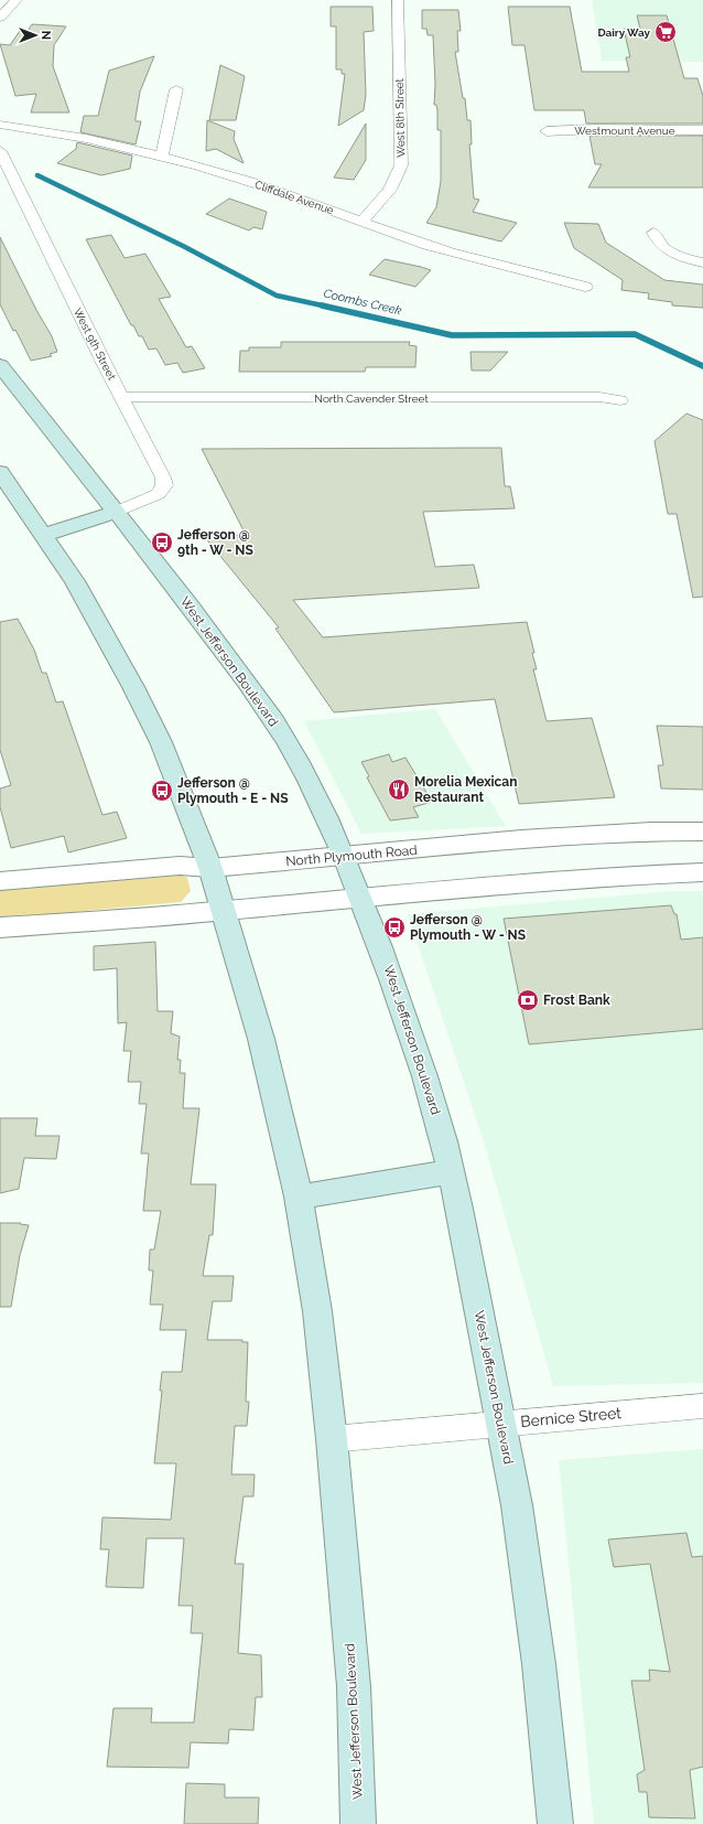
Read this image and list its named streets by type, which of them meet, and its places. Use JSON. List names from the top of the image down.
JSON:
{
  "streets": {
    "main road": ["West Jefferson Boulevard"],
    "street": [
      "West 8th Street",
      "Westmount Avenue",
      "Cliffdale Avenue",
      "West 9th Street",
      "North Cavender Street",
      "North Plymouth Road",
      "Bernice Street"
    ]
  },
  "crossings": [
    ["West 8th Street", "Cliffdale Avenue"],
    ["West 9th Street", "North Cavender Street"],
    ["West 9th Street", "West Jefferson Boulevard"],
    ["West Jefferson Boulevard", "North Plymouth Road"],
    ["West Jefferson Boulevard", "Bernice Street"]
  ],
  "water": ["Coombs Creek"],
  "places": {
    "supermarket": ["Dairy Way"],
    "bus stop": ["Jefferson @ 9th - W - NS", "Jefferson @ Plymouth - E - NS", "Jefferson @ Plymouth - W - NS"],
    "restaurant": ["Morelia Mexican Restaurant"],
    "bank": ["Frost Bank"]
  },
  "north": "right"
}
